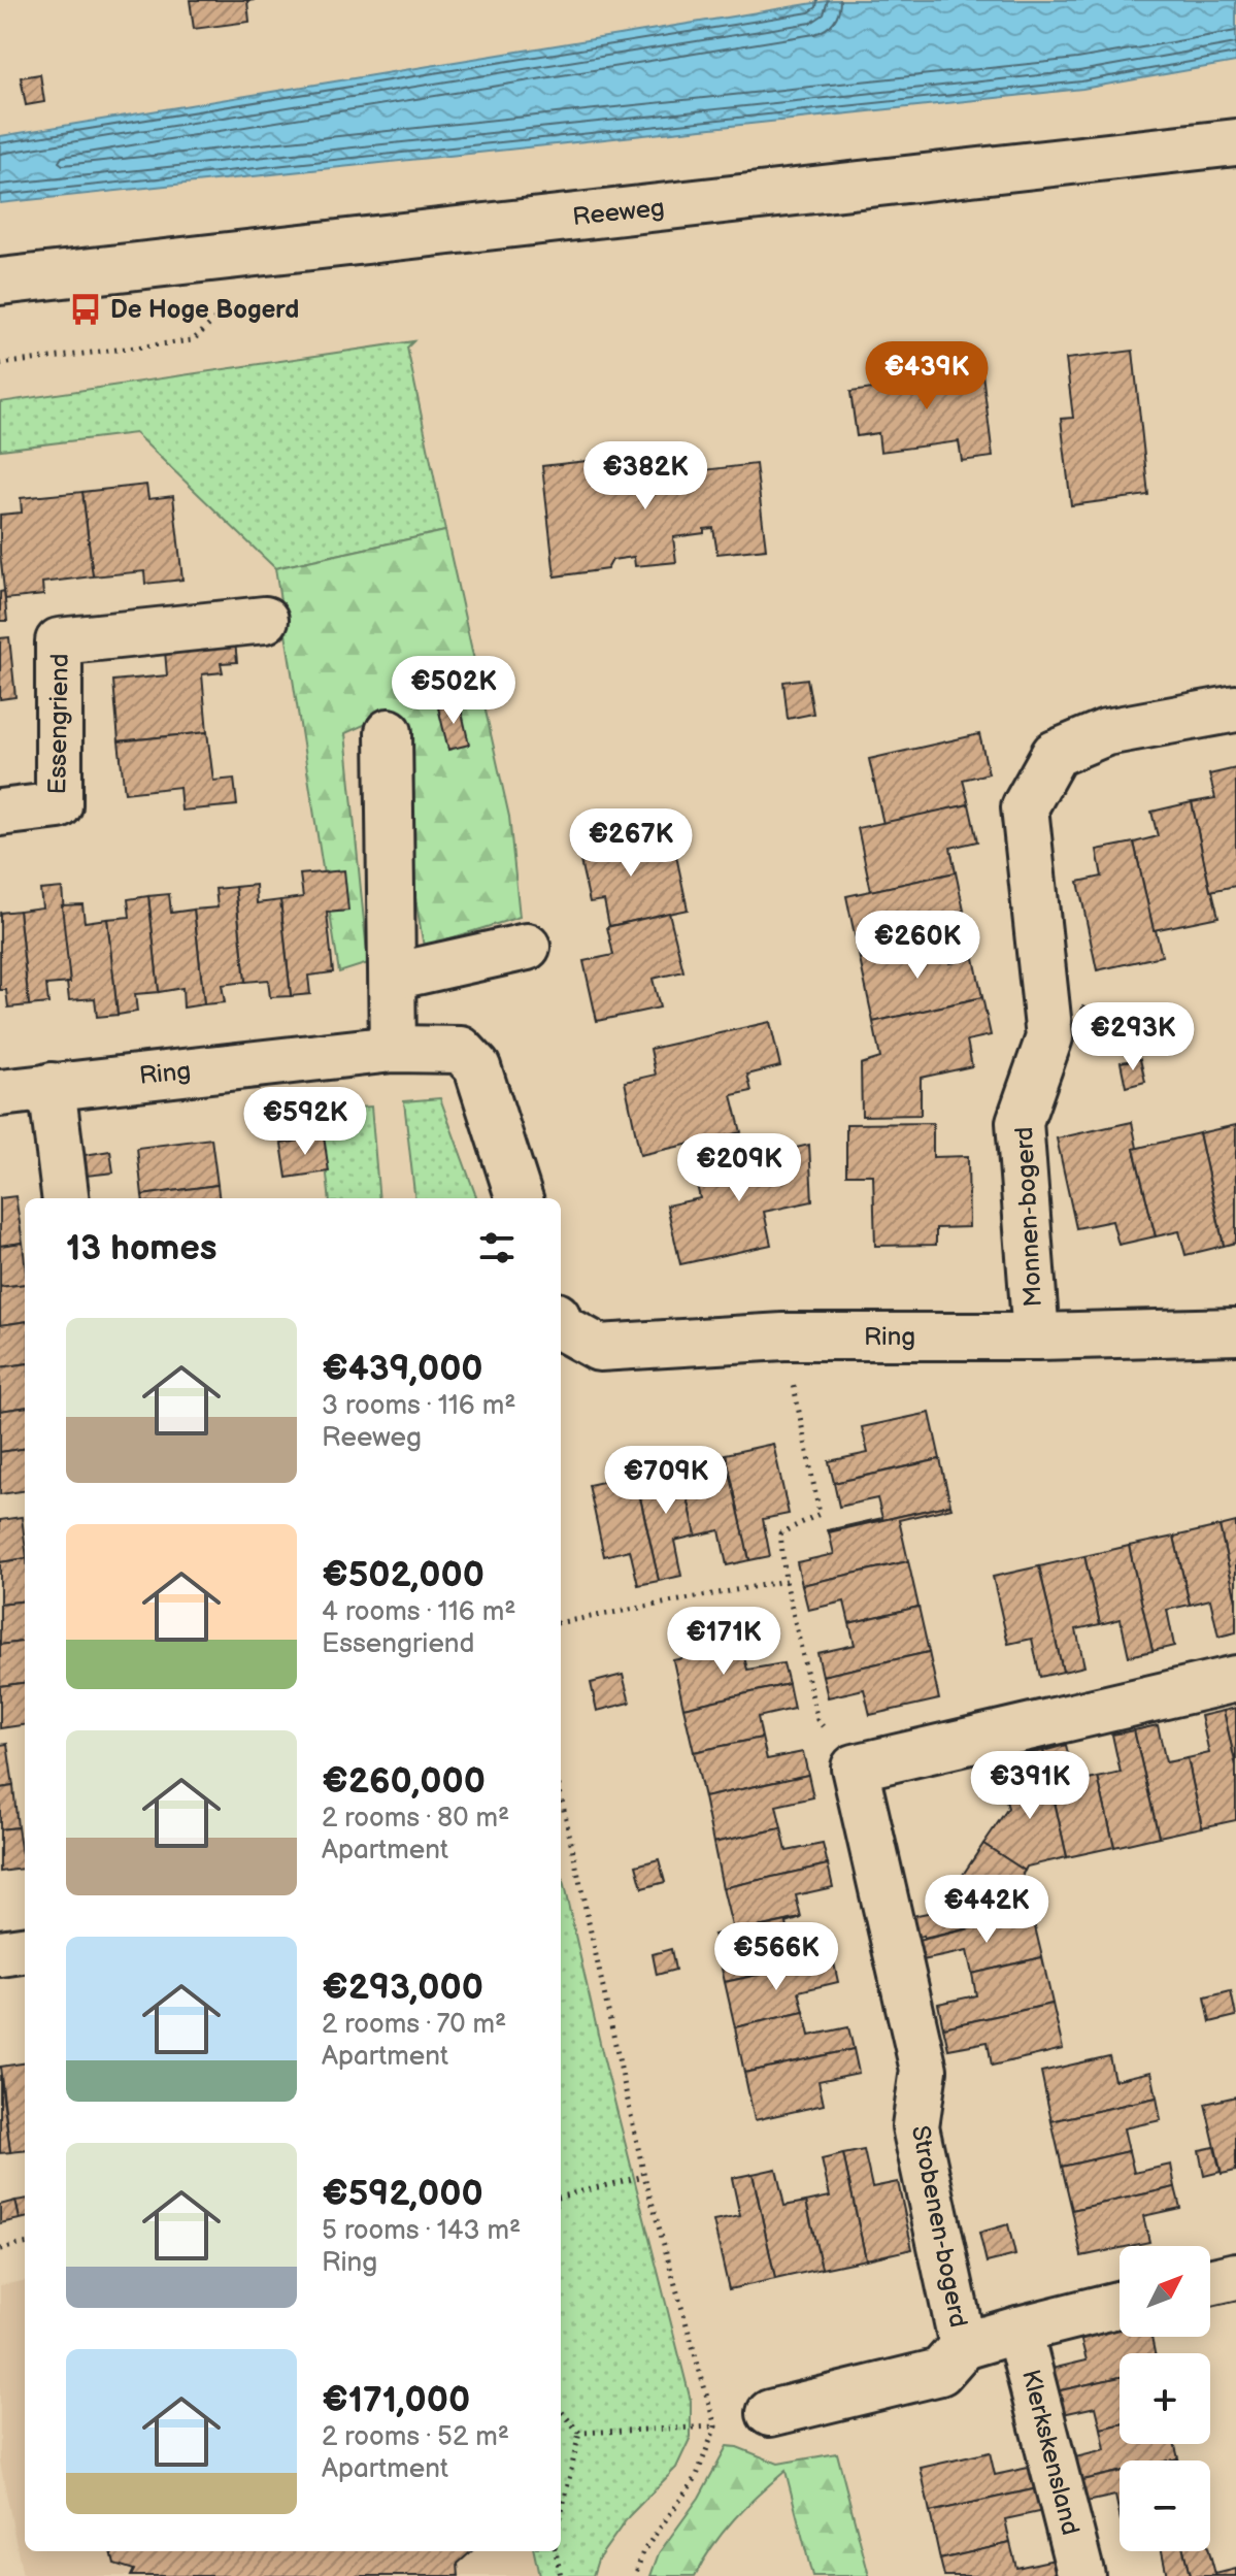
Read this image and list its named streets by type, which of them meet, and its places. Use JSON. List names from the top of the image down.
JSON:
{
  "streets": {
    "street": [
      "Reeweg",
      "Essengriend",
      "Ring",
      "Monnen-bogerd",
      "Strobenen-bogerd",
      "Klerkskensland"
    ]
  },
  "crossings": [
    ["Ring", "Monnen-bogerd"],
    ["Strobenen-bogerd", "Klerkskensland"]
  ],
  "places": {
    "bus stop": ["De Hoge Bogerd"]
  },
  "north": "top right",
  "page": {
    "price": [
      "€439K",
      "€382K",
      "€502K",
      "€267K",
      "€260K",
      "€293K",
      "€592K",
      "€209K",
      "€709K",
      "€171K",
      "€391K",
      "€442K",
      "€566K"
    ],
    "heading": "13 homes",
    "list": [
      {
        "name": "€439,000",
        "note": "3 rooms · 116 m² · Reeweg"
      },
      {
        "name": "€502,000",
        "note": "4 rooms · 116 m² · Essengriend"
      },
      {
        "name": "€260,000",
        "note": "2 rooms · 80 m² · Apartment"
      },
      {
        "name": "€293,000",
        "note": "2 rooms · 70 m² · Apartment"
      },
      {
        "name": "€592,000",
        "note": "5 rooms · 143 m² · Ring"
      },
      {
        "name": "€171,000",
        "note": "2 rooms · 52 m² · Apartment"
      }
    ],
    "map_buttons": ["+", "−"]
  }
}
